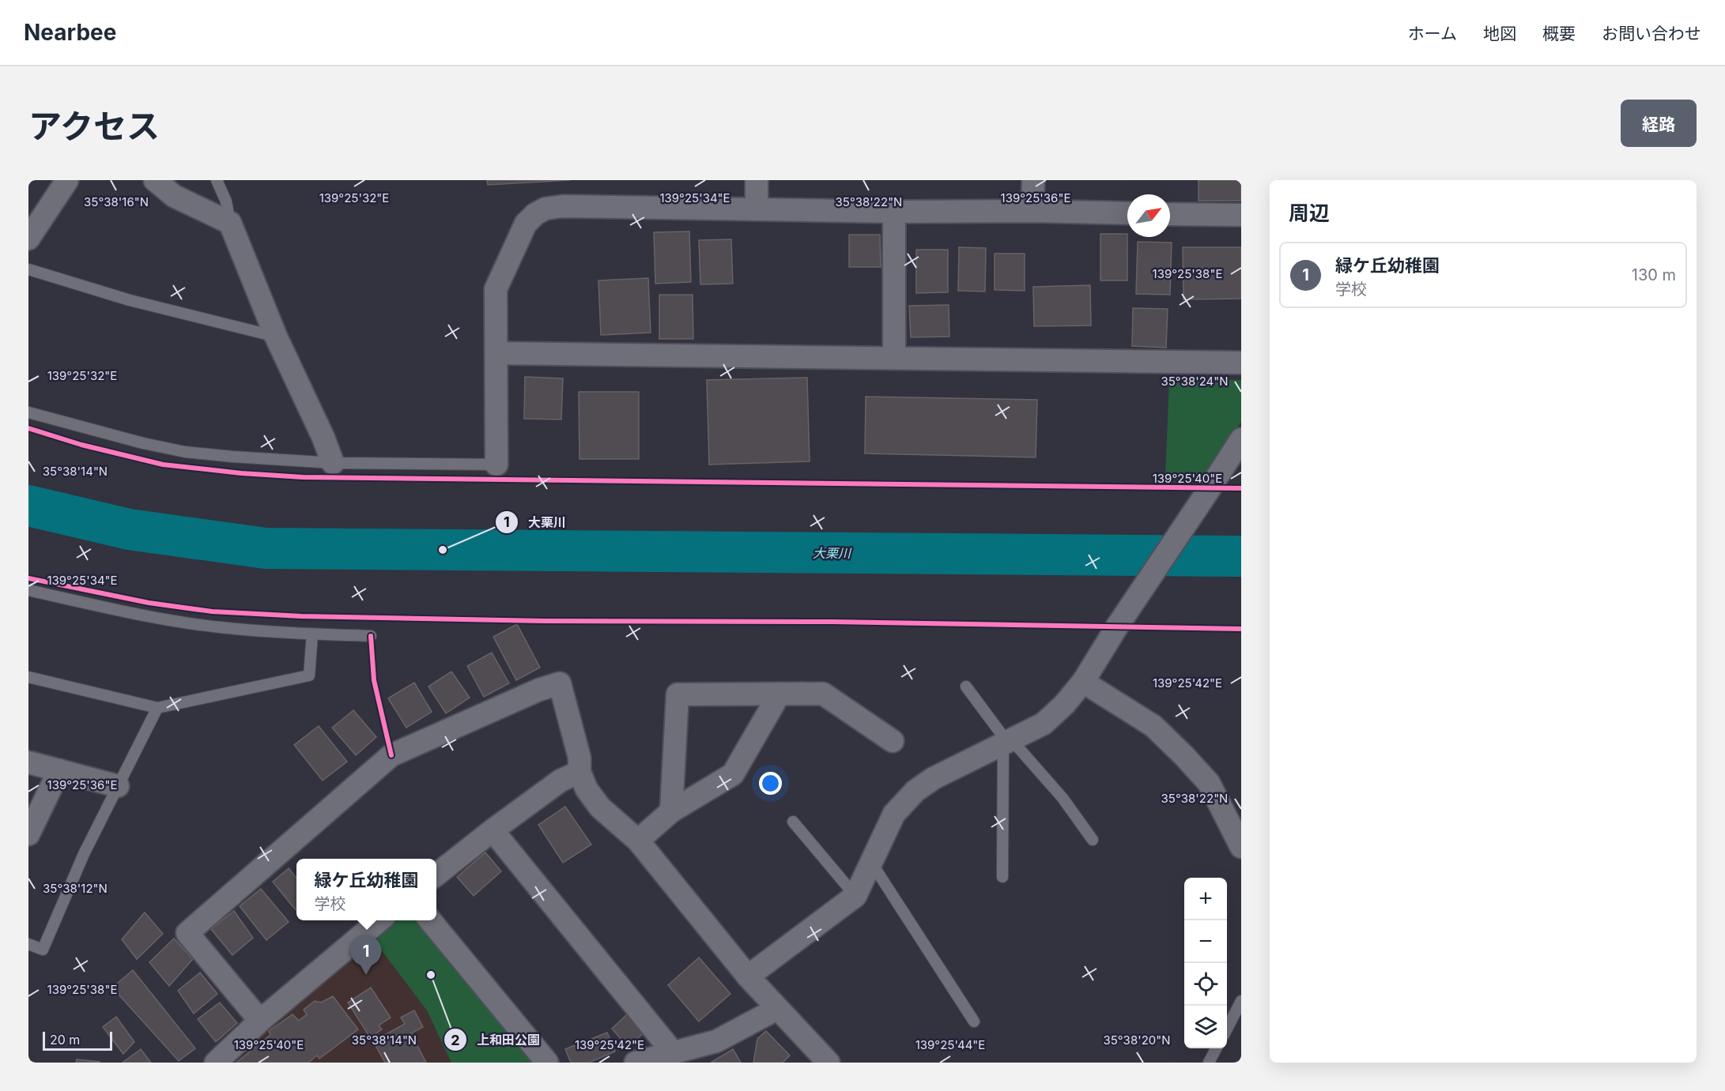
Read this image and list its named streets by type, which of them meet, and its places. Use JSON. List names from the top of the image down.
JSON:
{
  "water": ["大栗川"],
  "places": ["大栗川", "上和田公園"],
  "scale_bar": "20 m",
  "north": "top right",
  "page": {
    "header": "Nearbee",
    "nav": [
      "ホーム",
      "地図",
      "概要",
      "お問い合わせ"
    ],
    "title": "アクセス",
    "buttons": "経路",
    "heading": "周辺",
    "list": [
      {
        "mark": "1",
        "name": "緑ケ丘幼稚園",
        "note": "学校",
        "value": "130 m"
      }
    ],
    "popup": ["緑ケ丘幼稚園", "学校"],
    "map_buttons": ["+", "−"],
    "pins": "1",
    "scale": "20 m"
  },
  "coordinates": [
    "139°25'32\"E",
    "139°25'34\"E",
    "139°25'36\"E",
    "35°38'16\"N",
    "35°38'22\"N",
    "139°25'38\"E",
    "35°38'24\"N",
    "35°38'14\"N",
    "139°25'40\"E",
    "139°25'42\"E",
    "35°38'12\"N",
    "35°38'20\"N",
    "139°25'44\"E"
  ]
}
